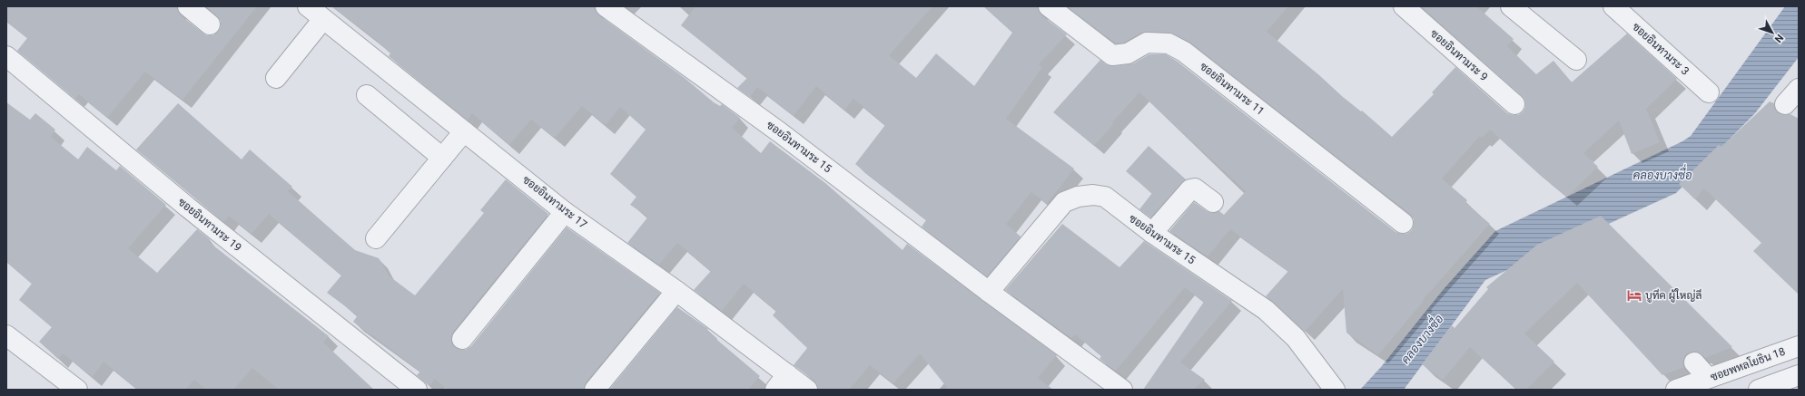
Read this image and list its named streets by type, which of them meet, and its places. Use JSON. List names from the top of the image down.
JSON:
{
  "streets": {
    "street": [
      "ซอยอินทามระ 3",
      "ซอยอินทามระ 9",
      "ซอยอินทามระ 11",
      "ซอยอินทามระ 15",
      "ซอยอินทามระ 17",
      "ซอยอินทามระ 19",
      "ซอยพหลโยธิน 18"
    ]
  },
  "water": ["คลองบางซื่อ"],
  "places": {
    "hotel": ["บูทีค ผู้ใหญ่ลี"]
  },
  "north": "bottom right"
}
